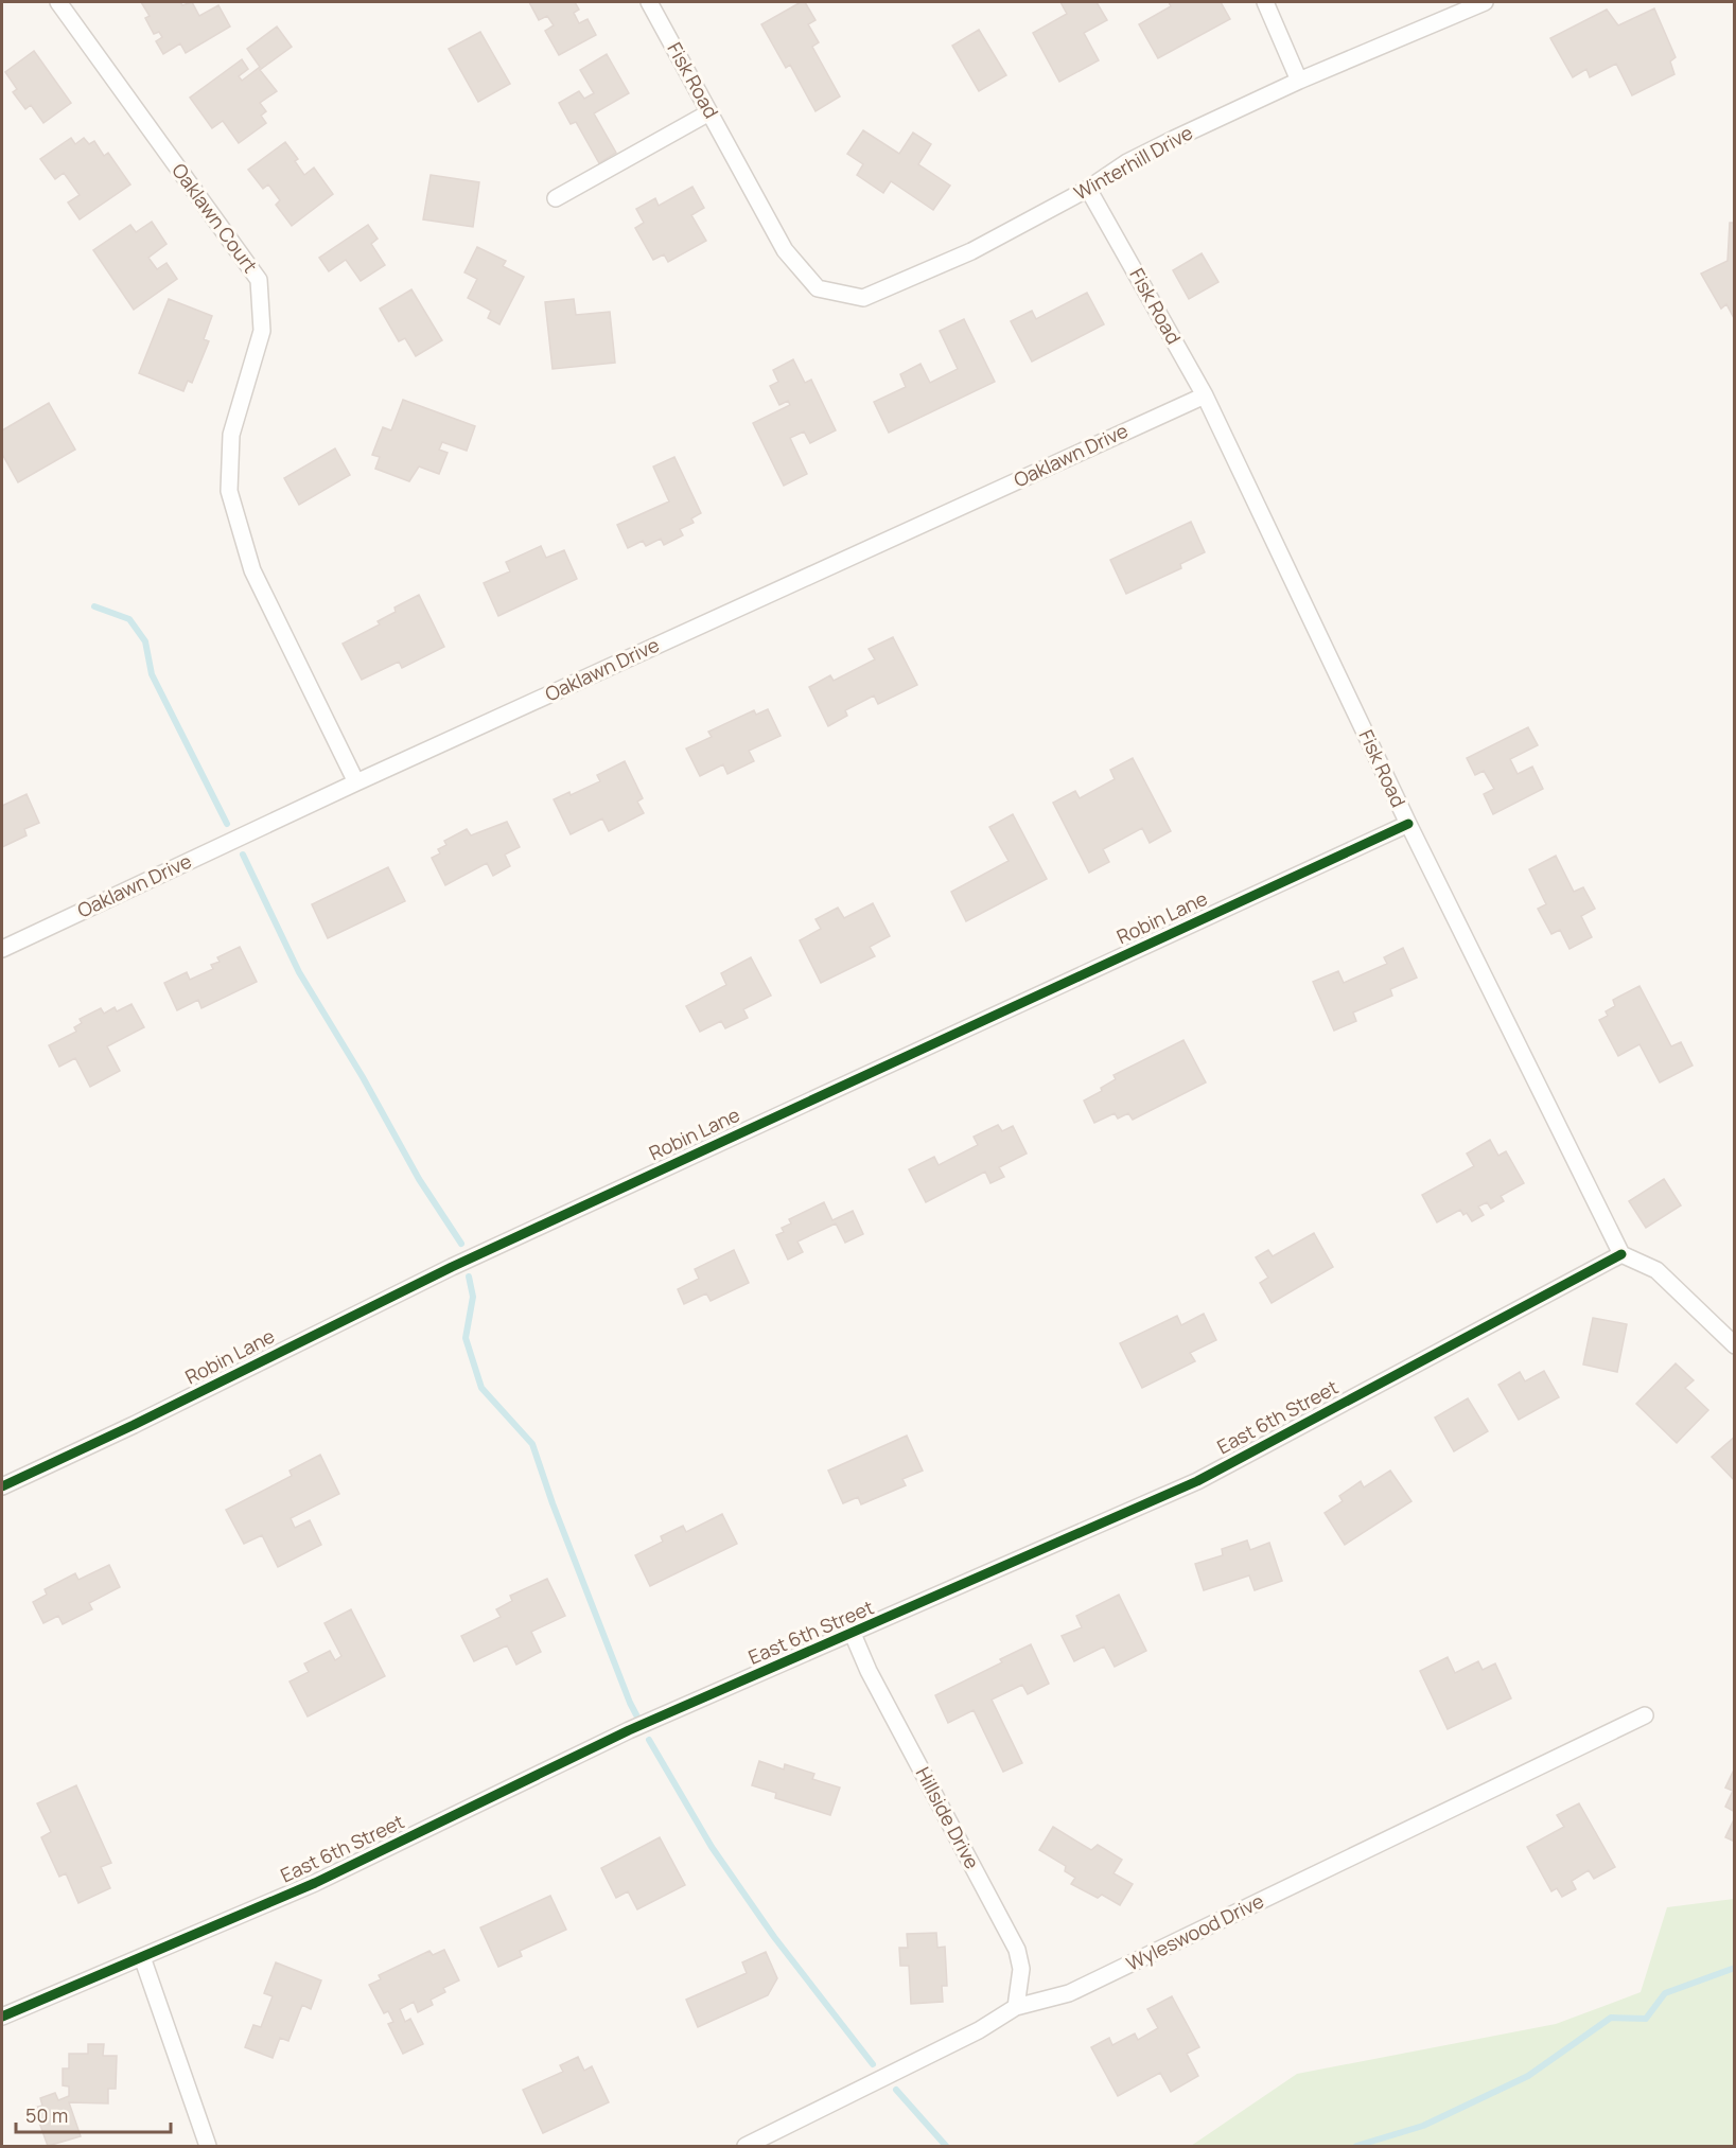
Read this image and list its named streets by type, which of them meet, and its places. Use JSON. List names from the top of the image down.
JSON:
{
  "streets": {
    "street": [
      "Fisk Road",
      "Winterhill Drive",
      "Oaklawn Court",
      "Oaklawn Drive",
      "Robin Lane",
      "East 6th Street",
      "Hillside Drive",
      "Wyleswood Drive"
    ]
  },
  "crossings": [
    ["Fisk Road", "Winterhill Drive"],
    ["Fisk Road", "Oaklawn Drive"],
    ["Fisk Road", "Robin Lane"],
    ["Fisk Road", "East 6th Street"],
    ["Oaklawn Court", "Oaklawn Drive"],
    ["East 6th Street", "Hillside Drive"],
    ["Hillside Drive", "Wyleswood Drive"]
  ],
  "scale_bar": "50 m"
}
